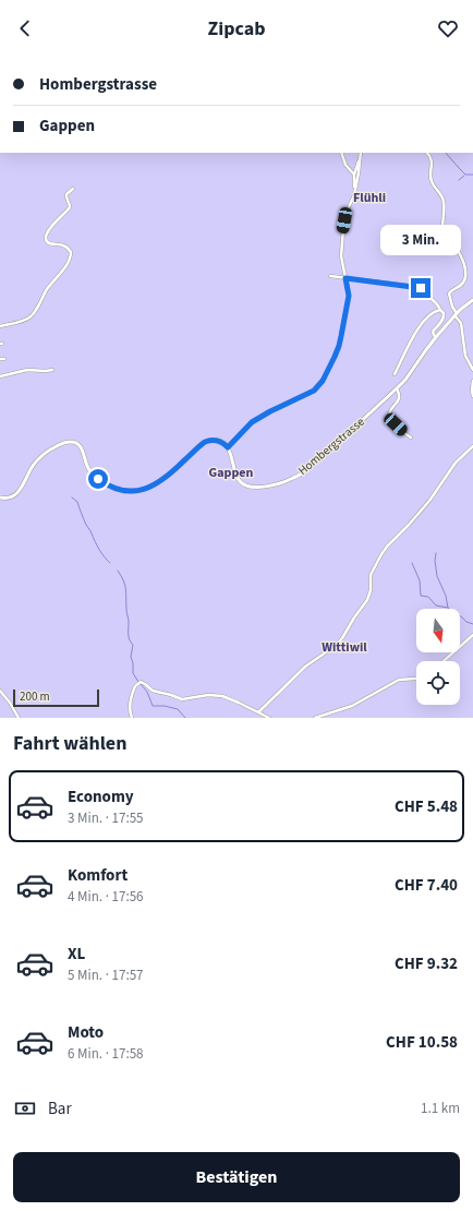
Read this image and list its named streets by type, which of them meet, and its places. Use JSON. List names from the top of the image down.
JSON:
{
  "streets": {
    "street": ["Hombergstrasse"]
  },
  "districts": ["Flühli", "Gappen", "Wittiwil"],
  "scale_bar": "200 m",
  "north": "bottom",
  "page": {
    "header": "Zipcab",
    "banner": ["Hombergstrasse", "Gappen"],
    "bubble": "3 Min.",
    "scale": "200 m",
    "heading": "Fahrt wählen",
    "list": [
      {
        "name": "Economy",
        "note": "3 Min. · 17:55",
        "value": "CHF 5.48"
      },
      {
        "name": "Komfort",
        "note": "4 Min. · 17:56",
        "value": "CHF 7.40"
      },
      {
        "name": "XL",
        "note": "5 Min. · 17:57",
        "value": "CHF 9.32"
      },
      {
        "name": "Moto",
        "note": "6 Min. · 17:58",
        "value": "CHF 10.58"
      }
    ],
    "pay": ["Bar", "1.1 km"],
    "buttons": "Bestätigen"
  }
}
